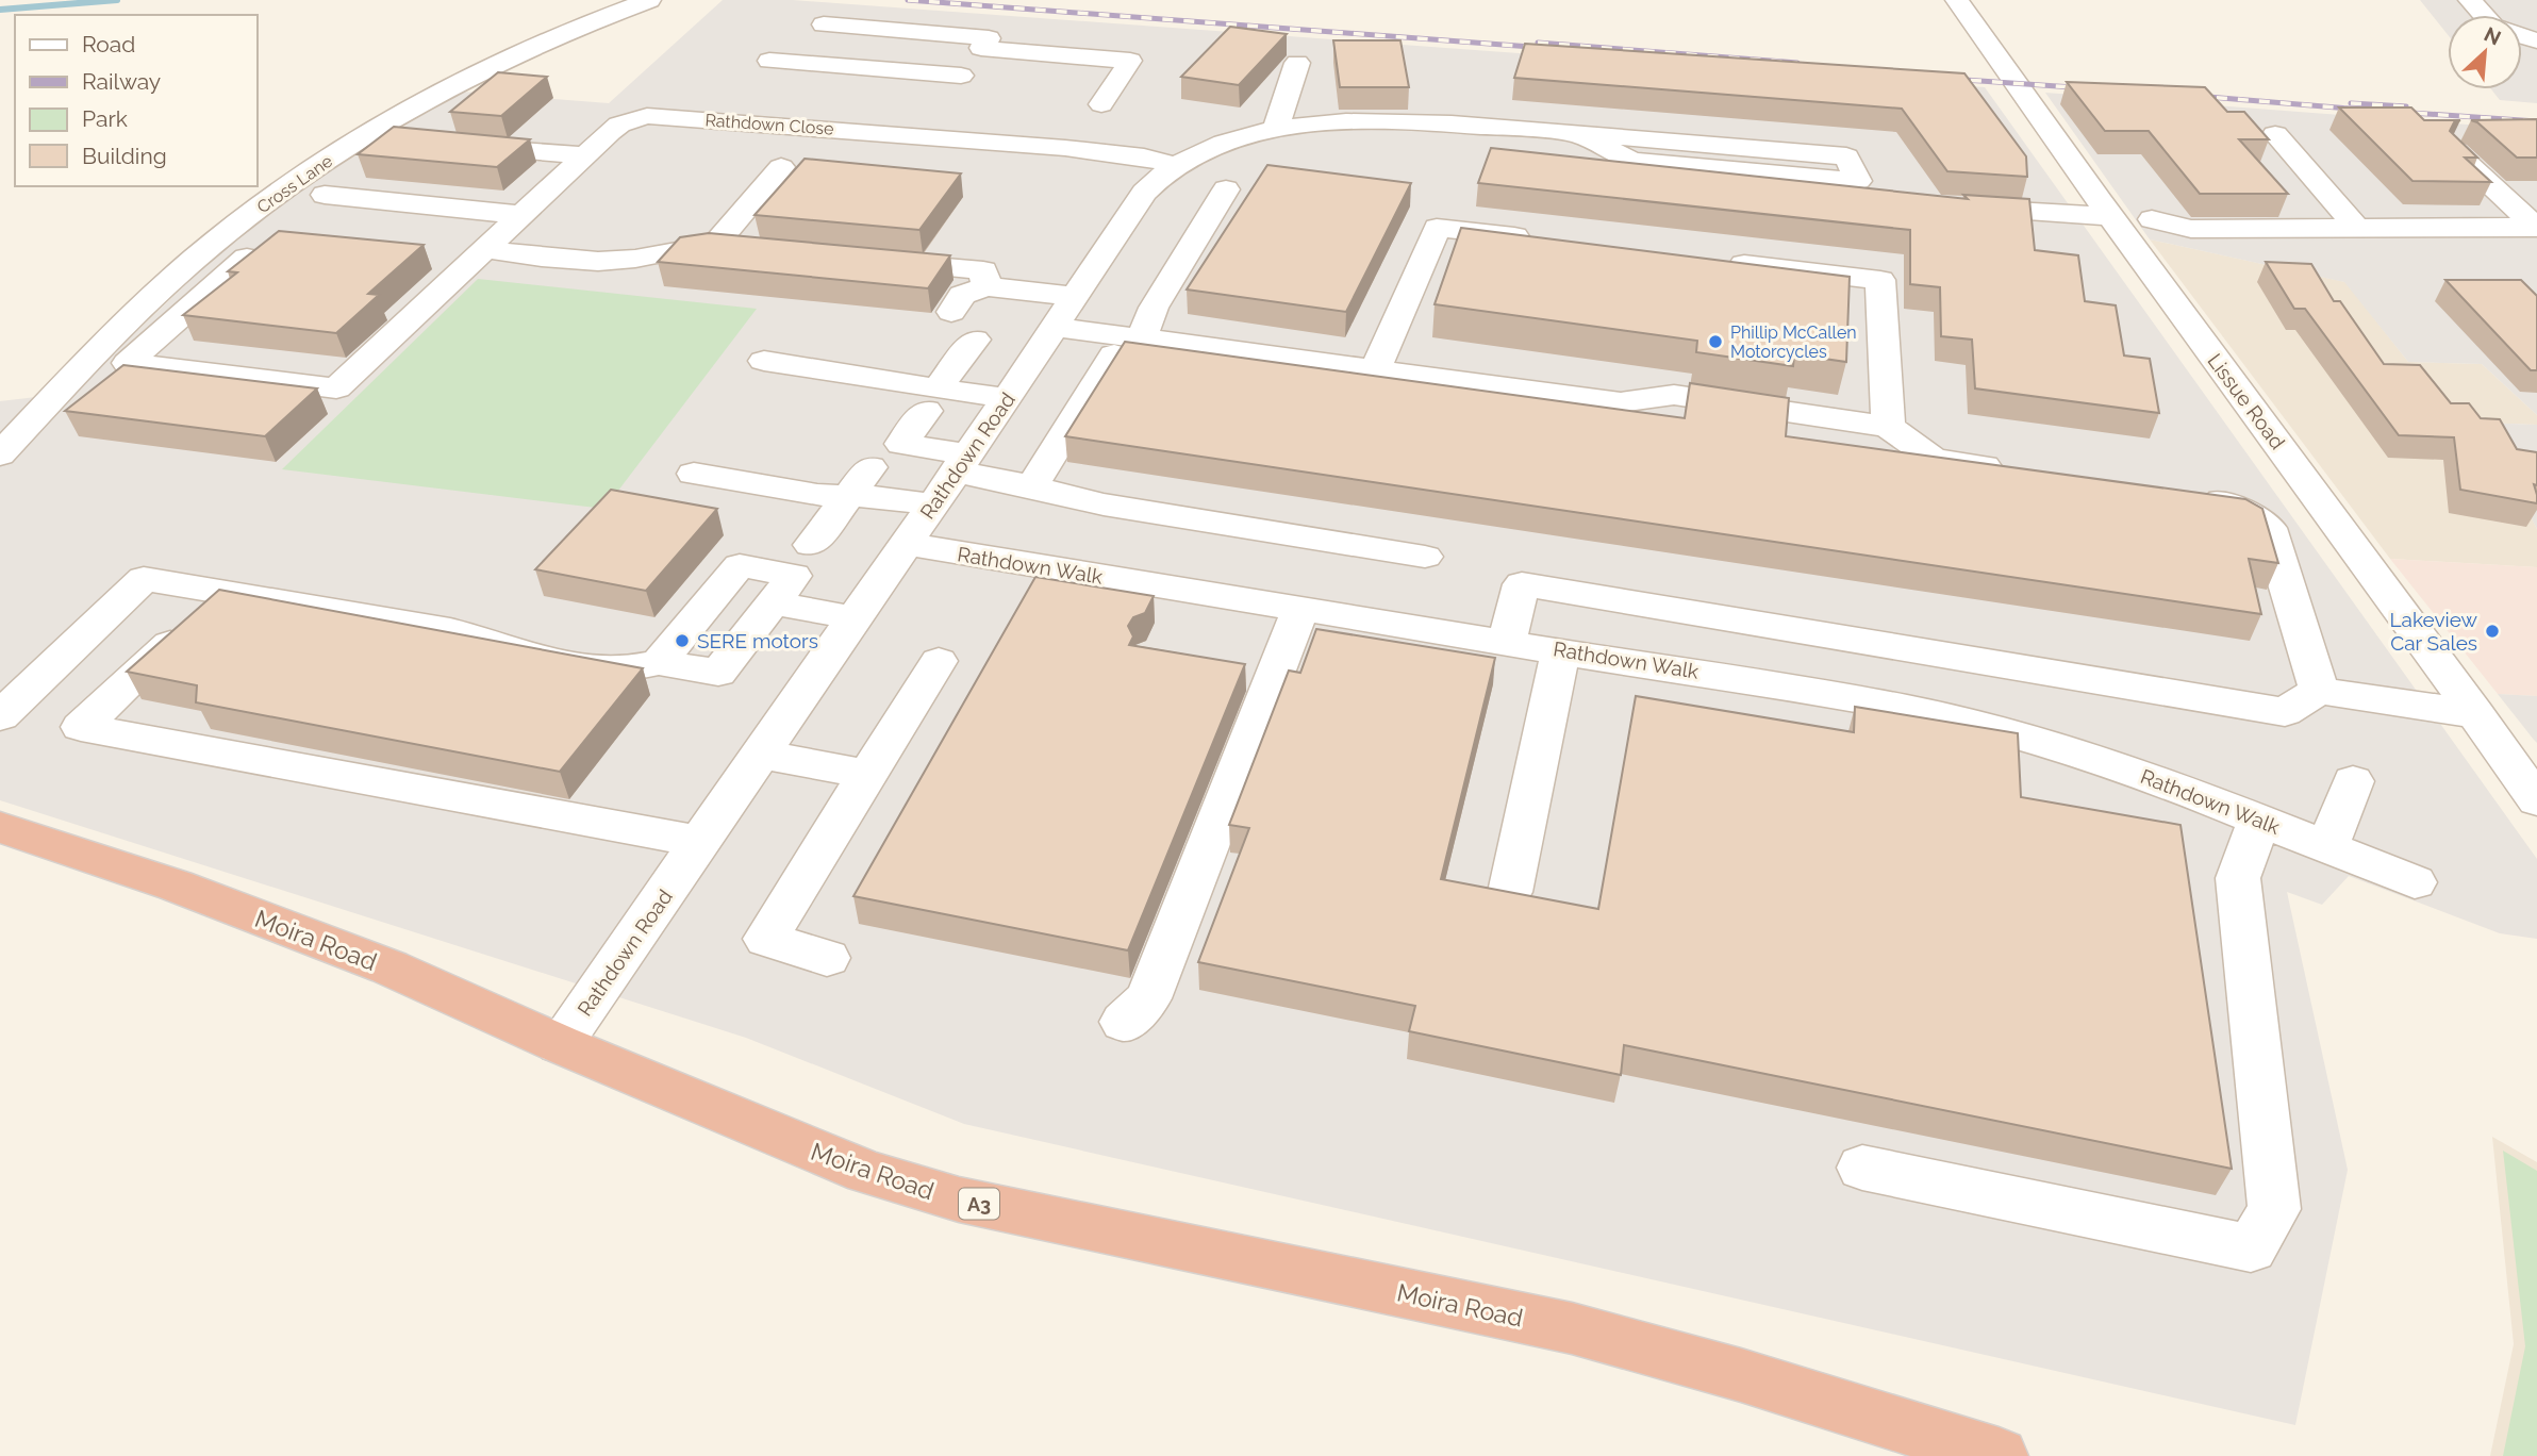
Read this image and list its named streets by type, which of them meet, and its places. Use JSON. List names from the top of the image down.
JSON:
{
  "streets": {
    "highway": ["Moira Road", "A3"],
    "street": [
      "Rathdown Close",
      "Cross Lane",
      "Lissue Road",
      "Rathdown Road",
      "Rathdown Walk"
    ]
  },
  "crossings": [
    ["Rathdown Close", "Rathdown Road"],
    ["Rathdown Road", "Rathdown Walk"],
    ["Rathdown Road", "Moira Road"]
  ],
  "places": ["Phillip McCallen Motorcycles", "Lakeview Car Sales", "SERE motors"],
  "legend": [
    "Road",
    "Railway",
    "Park",
    "Building"
  ],
  "north": "top right"
}
